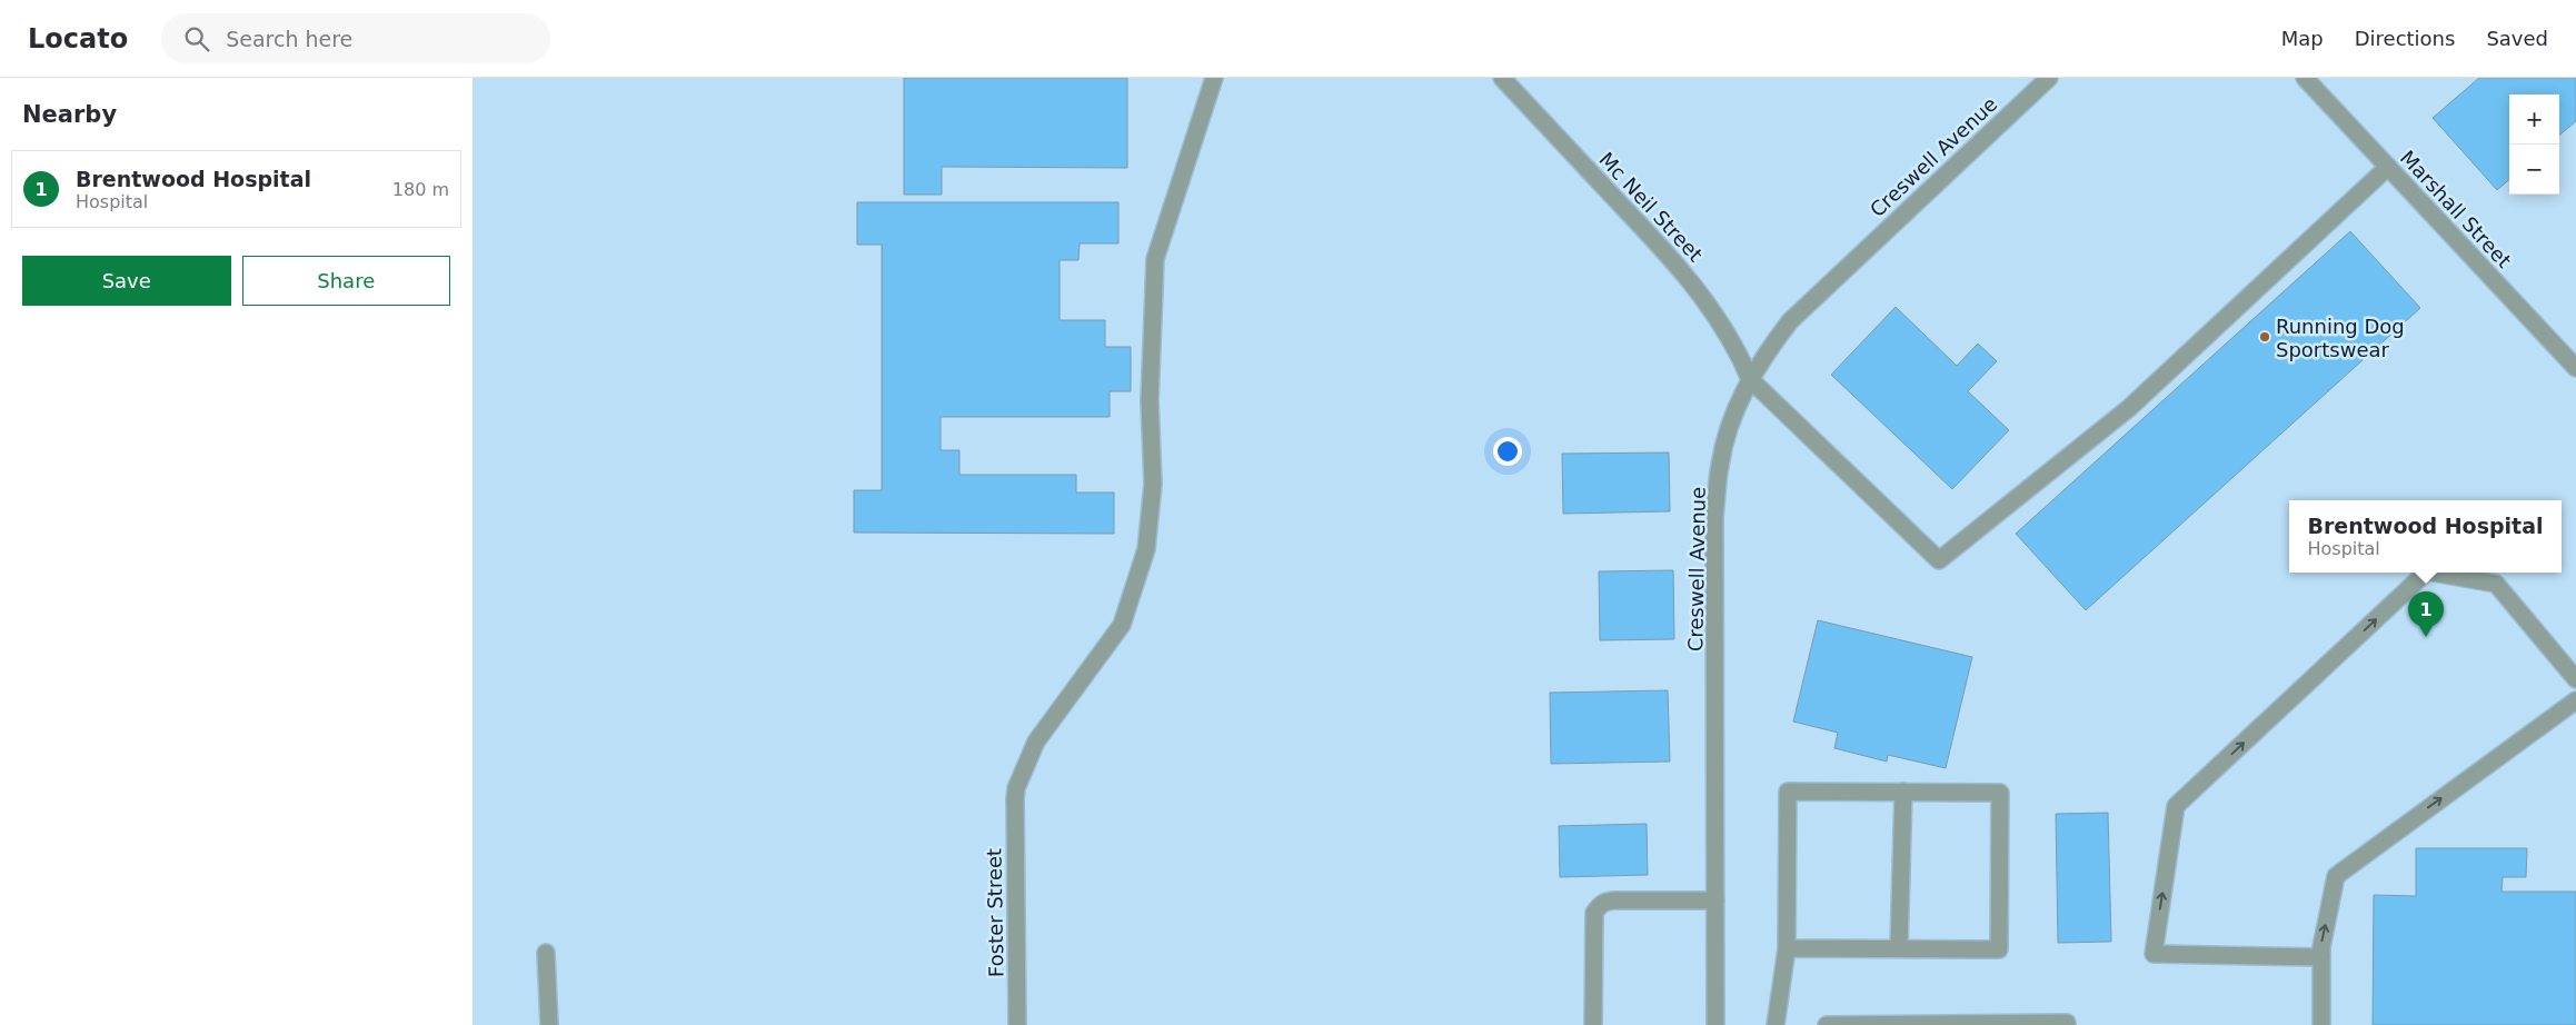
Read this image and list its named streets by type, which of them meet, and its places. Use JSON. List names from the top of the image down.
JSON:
{
  "streets": {
    "street": [
      "Creswell Avenue",
      "Mc Neil Street",
      "Marshall Street",
      "Foster Street"
    ]
  },
  "crossings": [
    ["Creswell Avenue", "Mc Neil Street"]
  ],
  "places": ["Running Dog Sportswear"],
  "page": {
    "header": "Locato",
    "search": "Search here",
    "nav": ["Map", "Directions", "Saved"],
    "heading": "Nearby",
    "map_buttons": ["+", "−"],
    "list": [
      {
        "mark": "1",
        "name": "Brentwood Hospital",
        "note": "Hospital",
        "value": "180 m"
      }
    ],
    "buttons": ["Save", "Share"],
    "popup": ["Brentwood Hospital", "Hospital"],
    "pins": "1"
  }
}
